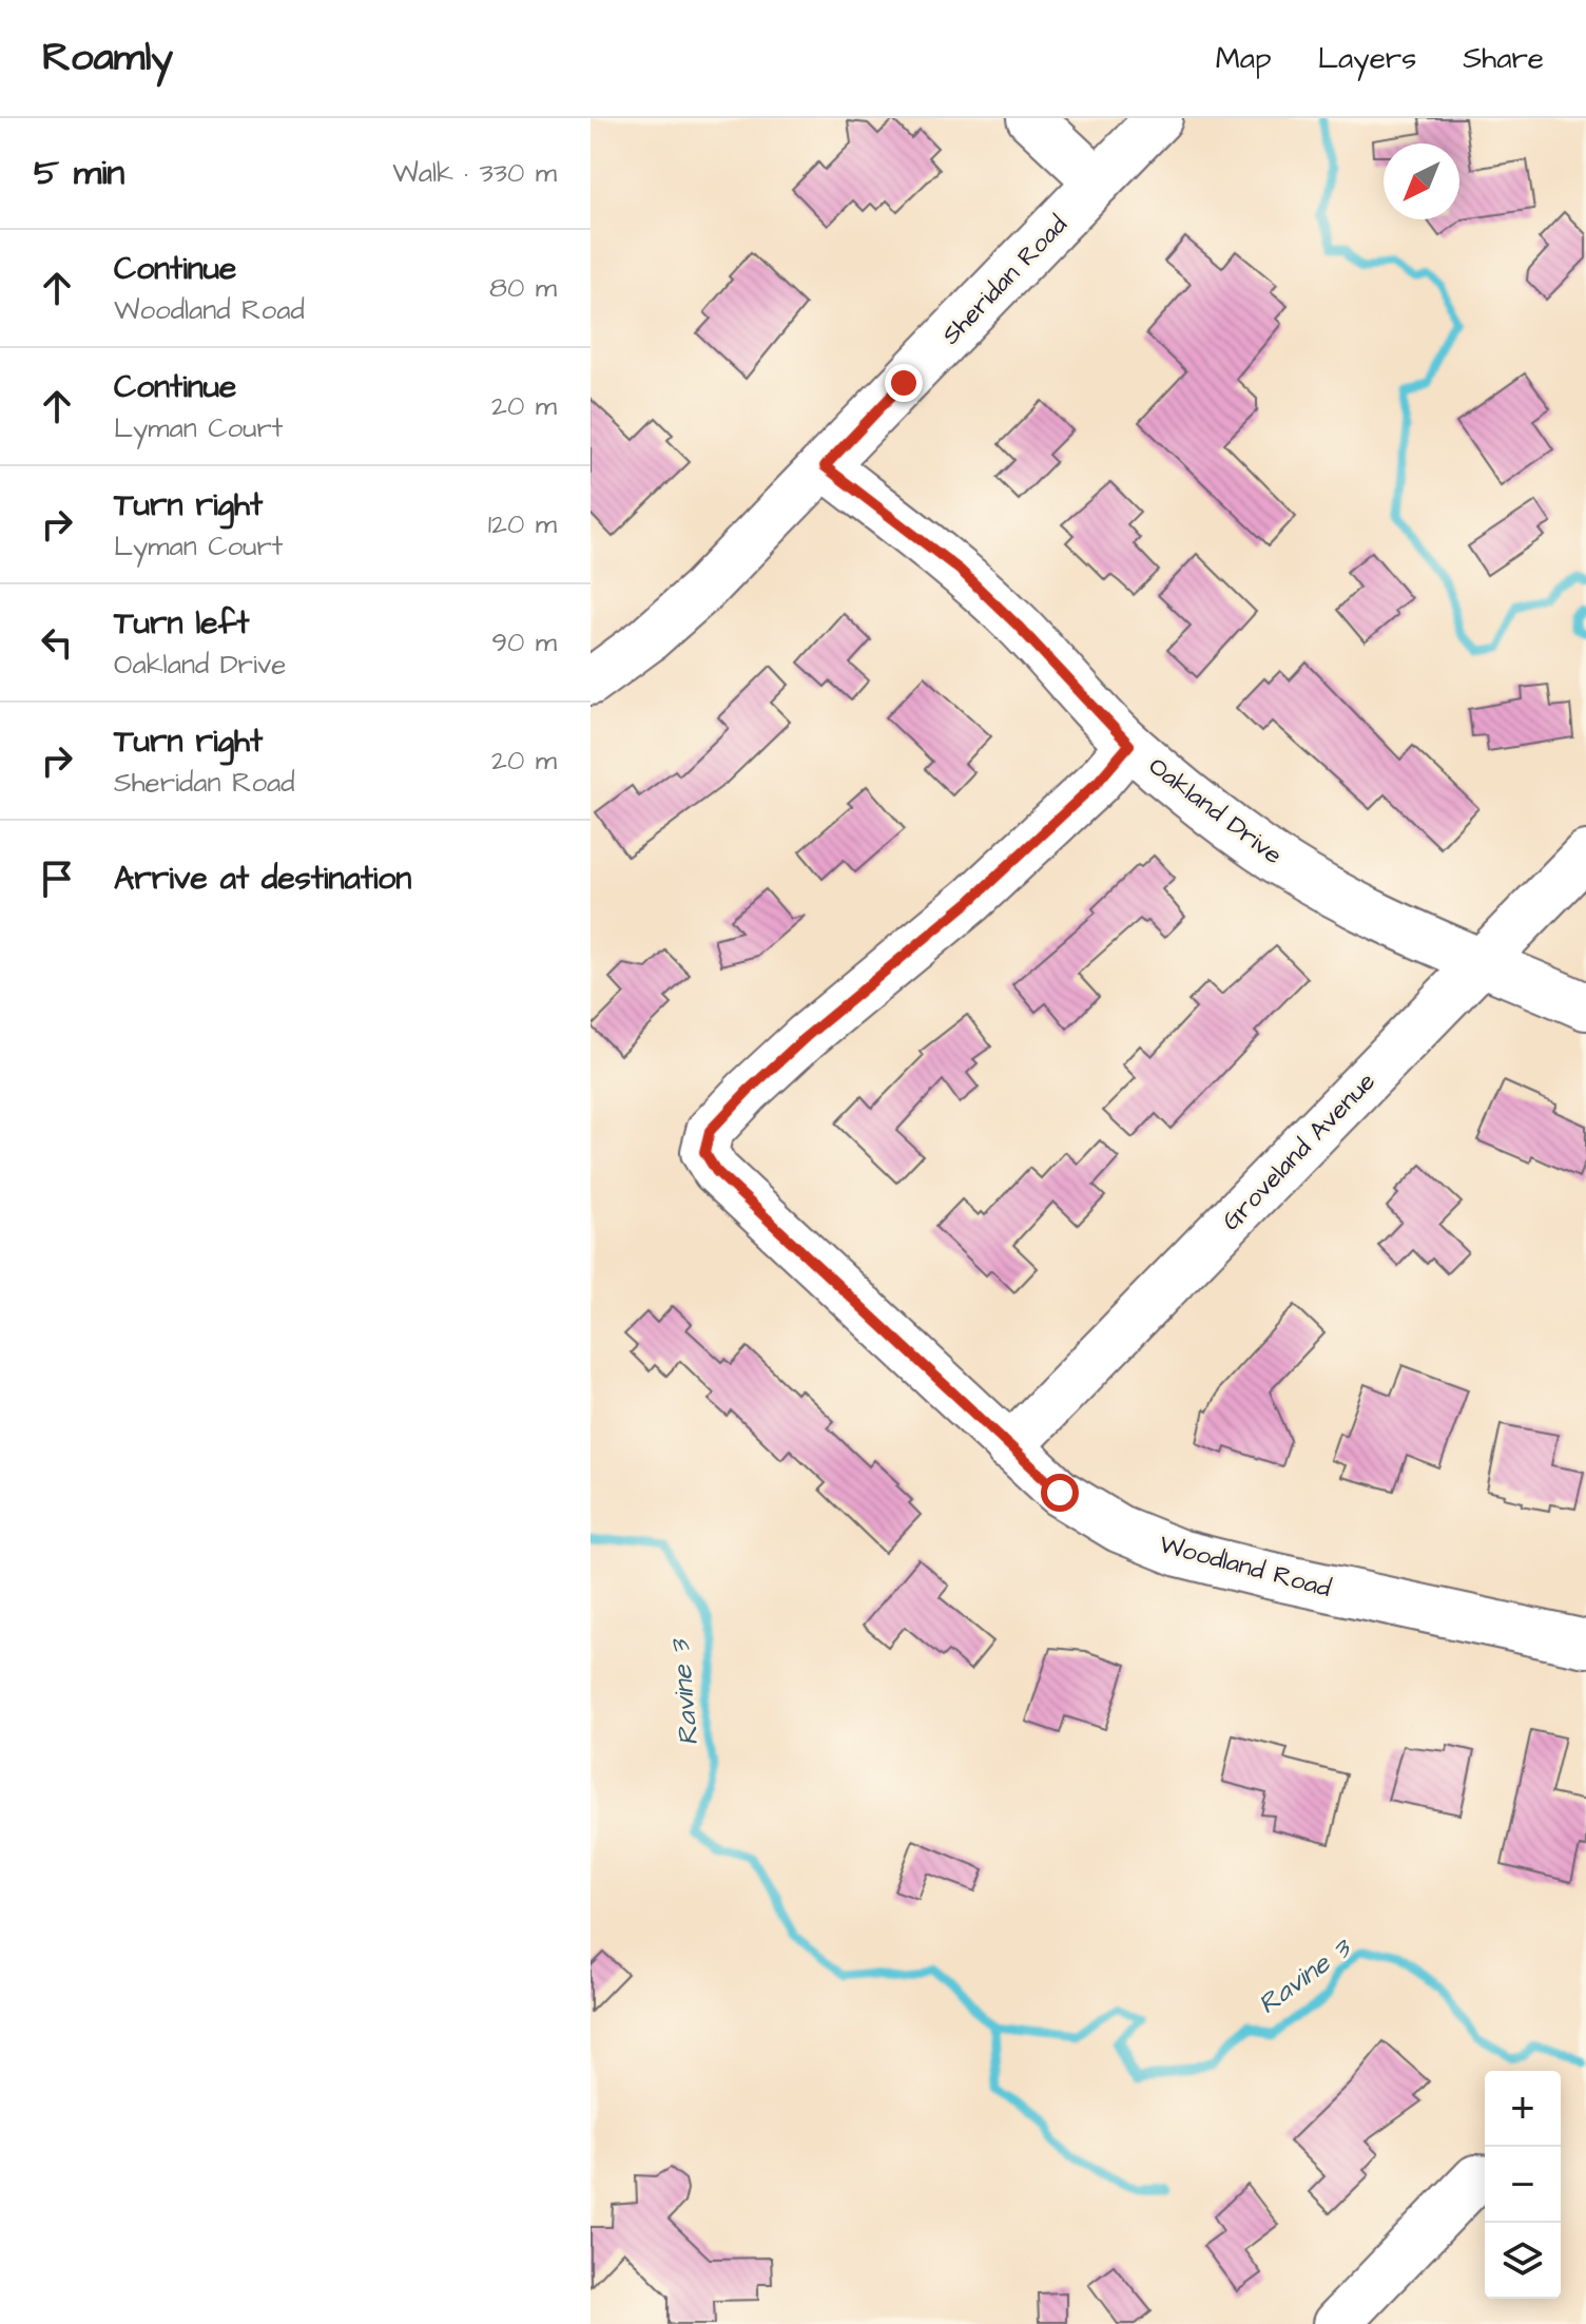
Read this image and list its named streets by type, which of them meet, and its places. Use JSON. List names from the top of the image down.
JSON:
{
  "streets": {
    "street": [
      "Sheridan Road",
      "Oakland Drive",
      "Groveland Avenue",
      "Woodland Road"
    ]
  },
  "crossings": [
    ["Sheridan Road", "Oakland Drive"],
    ["Oakland Drive", "Groveland Avenue"],
    ["Oakland Drive", "Woodland Road"],
    ["Groveland Avenue", "Woodland Road"]
  ],
  "water": ["Ravine 3"],
  "north": "bottom left",
  "page": {
    "header": "Roamly",
    "nav": ["Map", "Layers", "Share"],
    "heading": ["5 min", "Walk · 330 m"],
    "list": [
      ["Continue", "Woodland Road", "80 m"],
      ["Continue", "Lyman Court", "20 m"],
      ["Turn right", "Lyman Court", "120 m"],
      ["Turn left", "Oakland Drive", "90 m"],
      ["Turn right", "Sheridan Road", "20 m"],
      "Arrive at destination"
    ],
    "map_buttons": ["+", "−"]
  }
}
